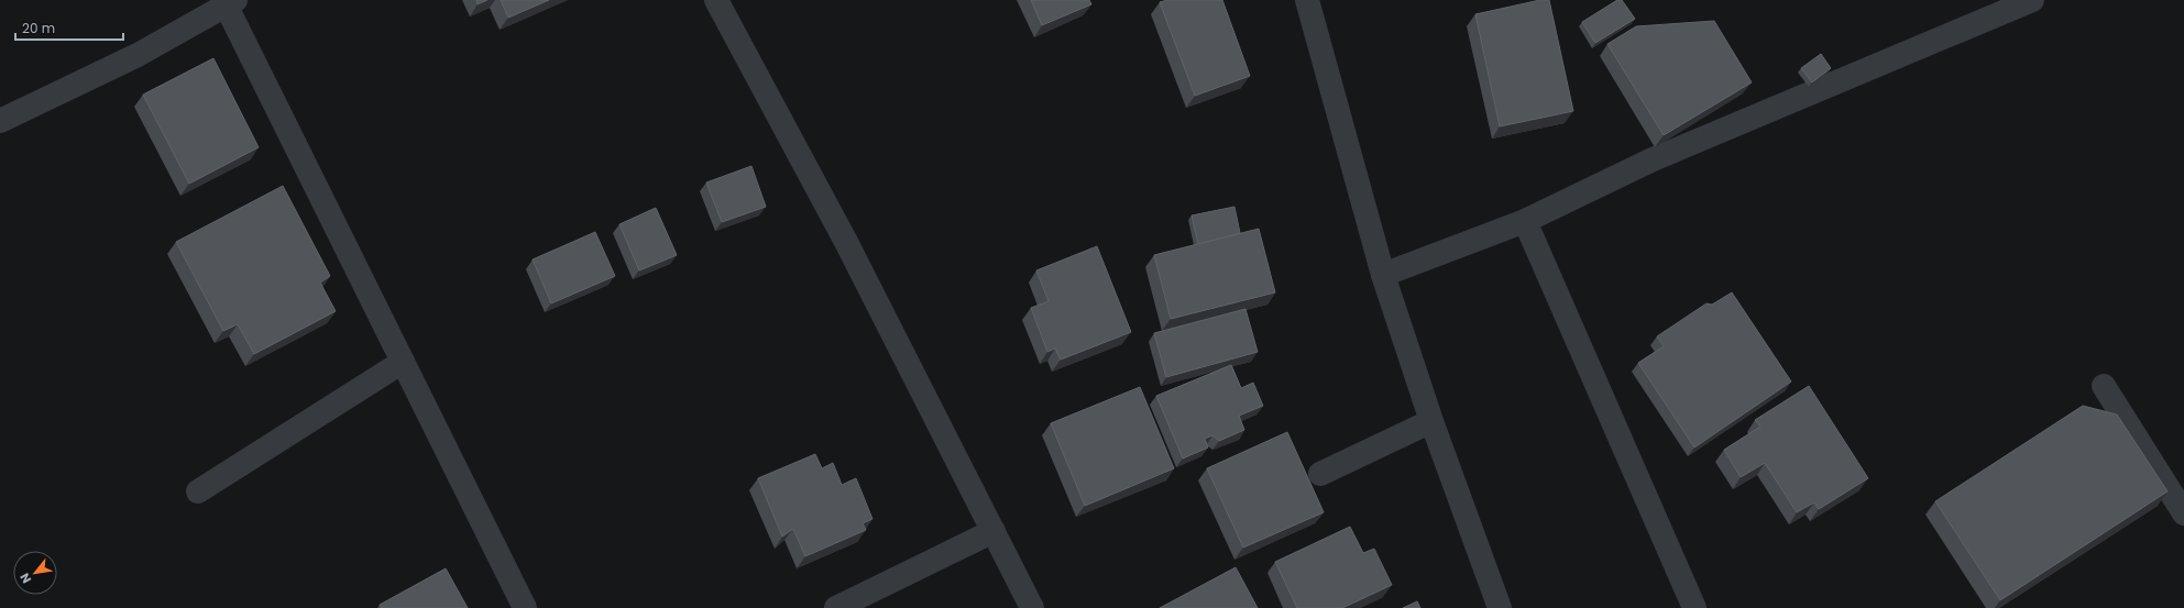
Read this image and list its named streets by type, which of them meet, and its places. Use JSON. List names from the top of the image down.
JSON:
{
  "scale_bar": "20 m",
  "north": "bottom left"
}
